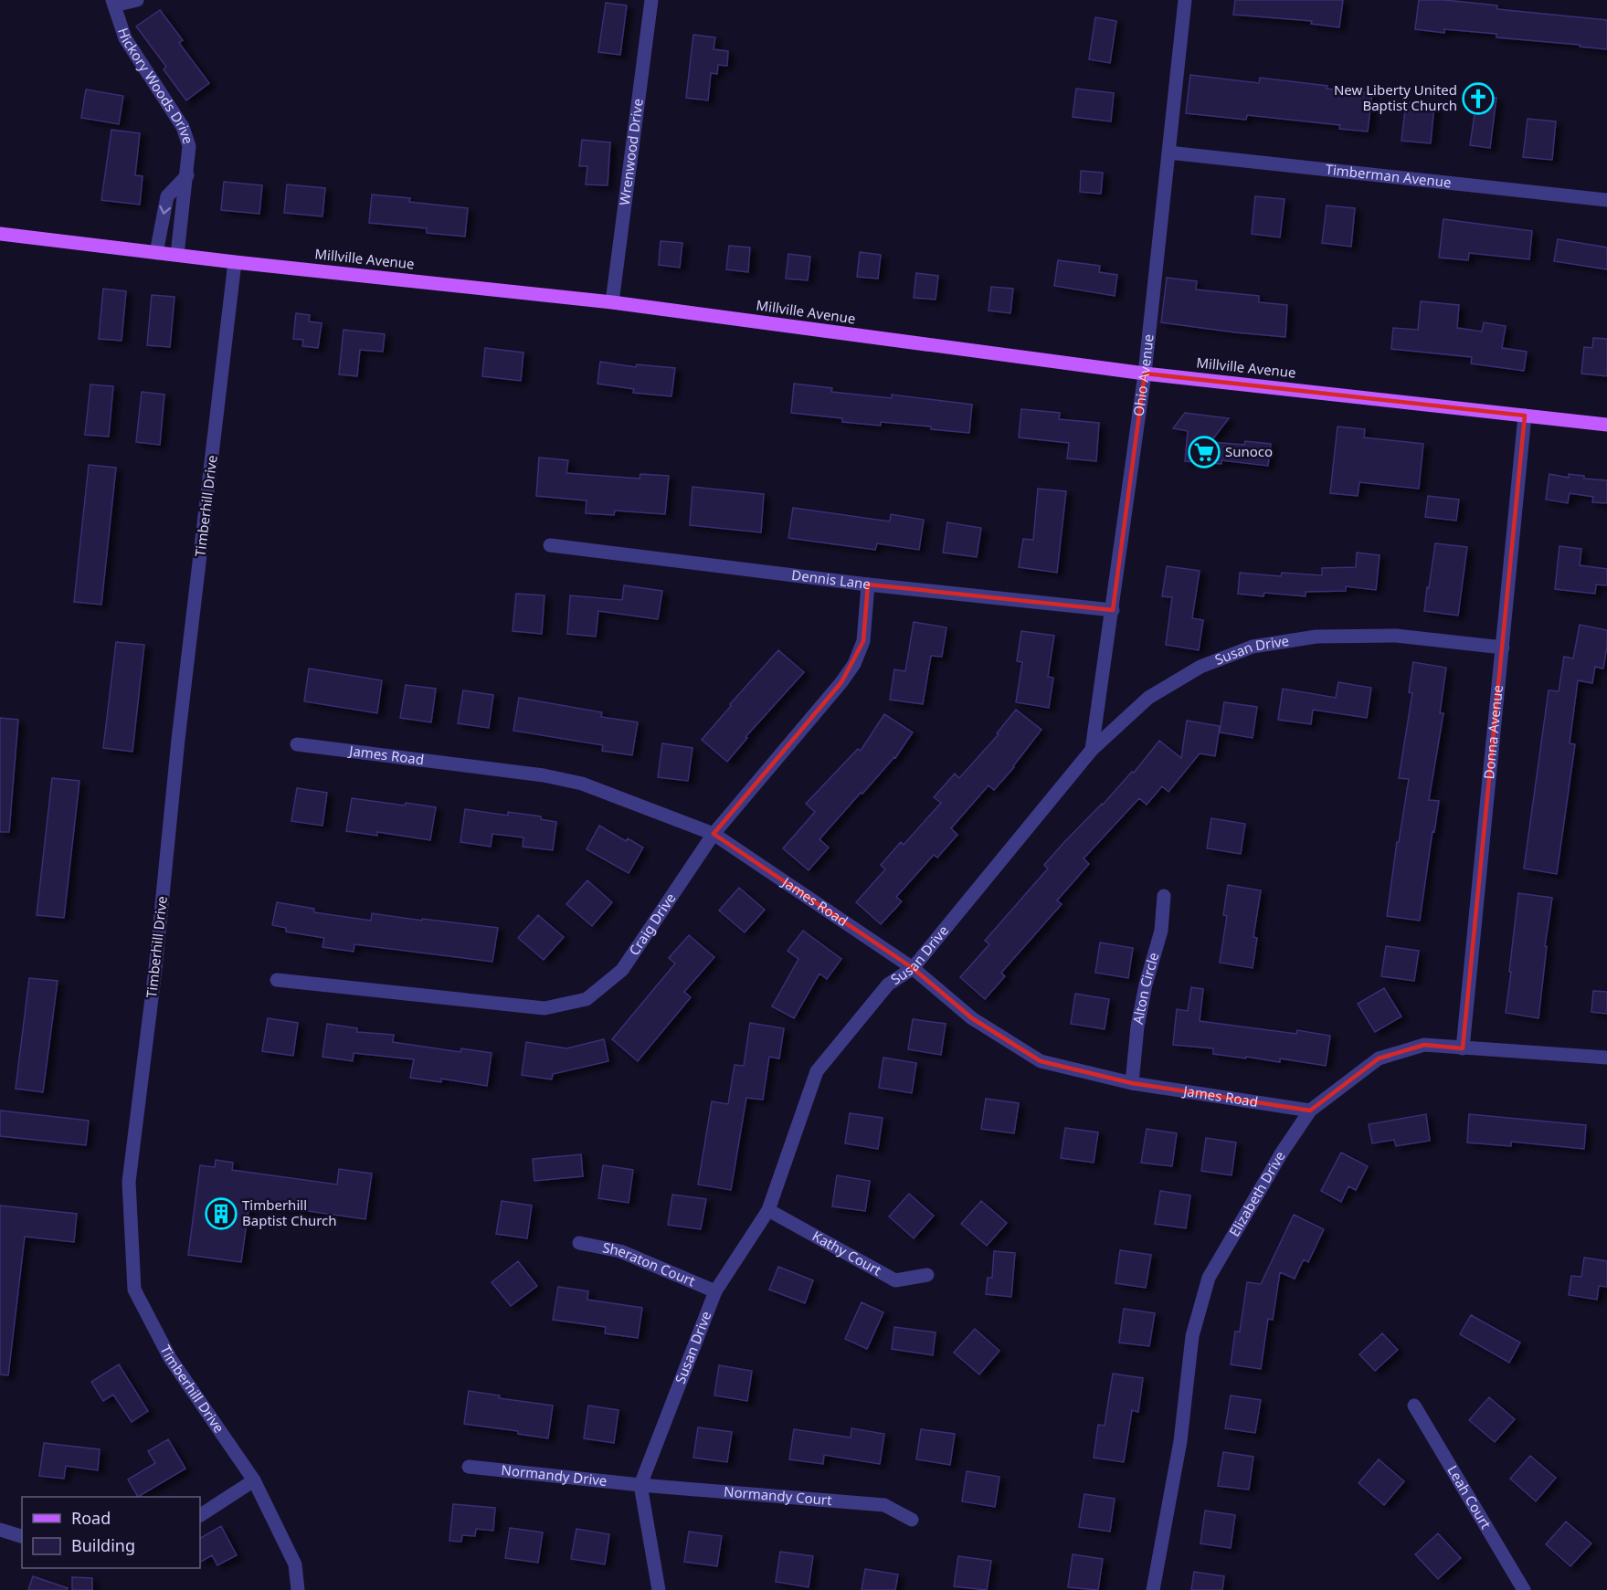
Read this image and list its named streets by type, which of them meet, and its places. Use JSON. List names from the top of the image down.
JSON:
{
  "streets": {
    "main road": ["Millville Avenue"],
    "street": [
      "Hickory Woods Drive",
      "Wrenwood Drive",
      "Timberman Avenue",
      "Ohio Avenue",
      "Timberhill Drive",
      "Dennis Lane",
      "Susan Drive",
      "Donna Avenue",
      "James Road",
      "Craig Drive",
      "Alton Circle",
      "Elizabeth Drive",
      "Kathy Court",
      "Sheraton Court",
      "Normandy Drive",
      "Normandy Court",
      "Leah Court"
    ]
  },
  "crossings": [
    ["Hickory Woods Drive", "Millville Avenue"],
    ["Wrenwood Drive", "Millville Avenue"],
    ["Timberman Avenue", "Ohio Avenue"],
    ["Millville Avenue", "Ohio Avenue"],
    ["Millville Avenue", "Timberhill Drive"],
    ["Millville Avenue", "Donna Avenue"],
    ["Ohio Avenue", "Dennis Lane"],
    ["Ohio Avenue", "Susan Drive"],
    ["Dennis Lane", "Craig Drive"],
    ["Susan Drive", "Donna Avenue"],
    ["Susan Drive", "James Road"],
    ["Susan Drive", "Kathy Court"],
    ["Susan Drive", "Sheraton Court"],
    ["Susan Drive", "Normandy Drive"],
    ["Susan Drive", "Normandy Court"],
    ["Donna Avenue", "Elizabeth Drive"],
    ["James Road", "Craig Drive"],
    ["James Road", "Alton Circle"],
    ["James Road", "Elizabeth Drive"],
    ["Normandy Drive", "Normandy Court"]
  ],
  "places": {
    "church": ["New Liberty United Baptist Church"],
    "supermarket": ["Sunoco"],
    "building": ["Timberhill Baptist Church"]
  },
  "legend": ["Road", "Building"]
}
